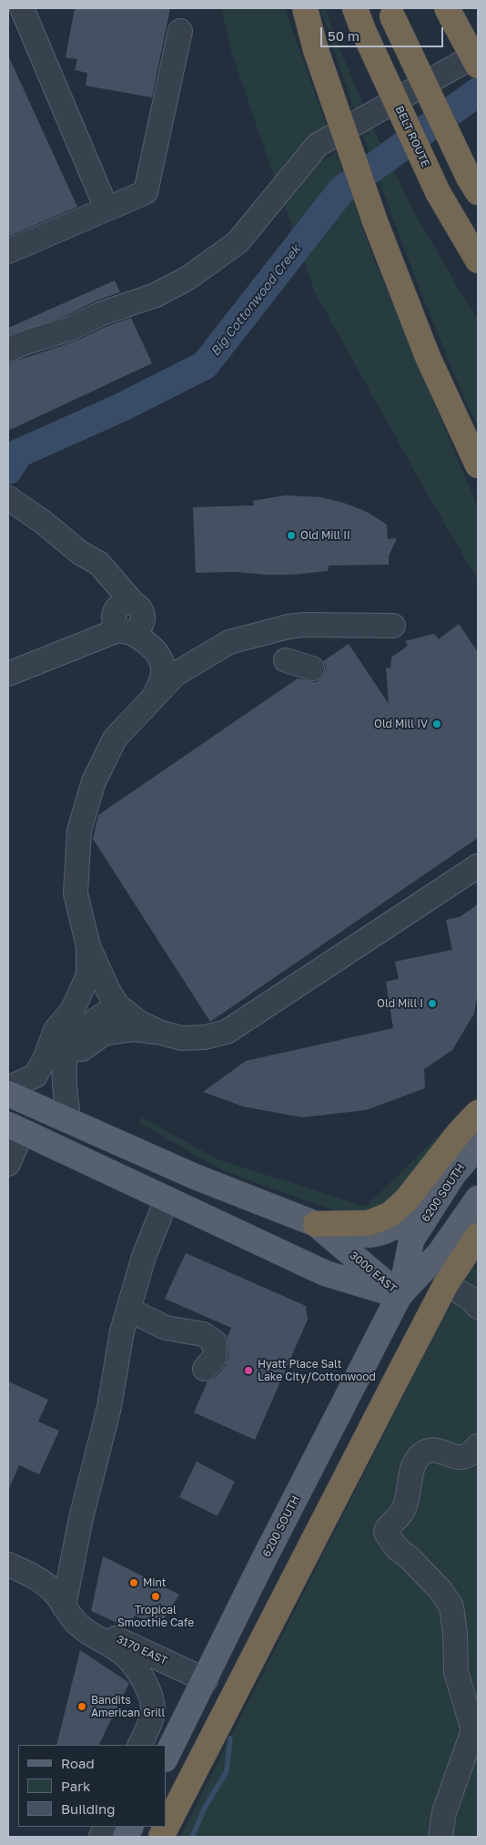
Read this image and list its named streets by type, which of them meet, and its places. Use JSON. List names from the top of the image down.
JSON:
{
  "streets": {
    "highway": ["BELT ROUTE"],
    "main road": ["6200 SOUTH", "3000 EAST"],
    "street": ["3170 EAST"]
  },
  "crossings": [
    ["6200 SOUTH", "3000 EAST"],
    ["6200 SOUTH", "3170 EAST"]
  ],
  "water": ["Big Cottonwood Creek"],
  "places": [
    "Old Mill II",
    "Old Mill IV",
    "Old Mill I",
    "Hyatt Place Salt Lake City/Cottonwood",
    "Mint",
    "Tropical Smoothie Cafe",
    "Bandits American Grill"
  ],
  "legend": ["Road", "Park", "Building"],
  "scale_bar": "50 m"
}
